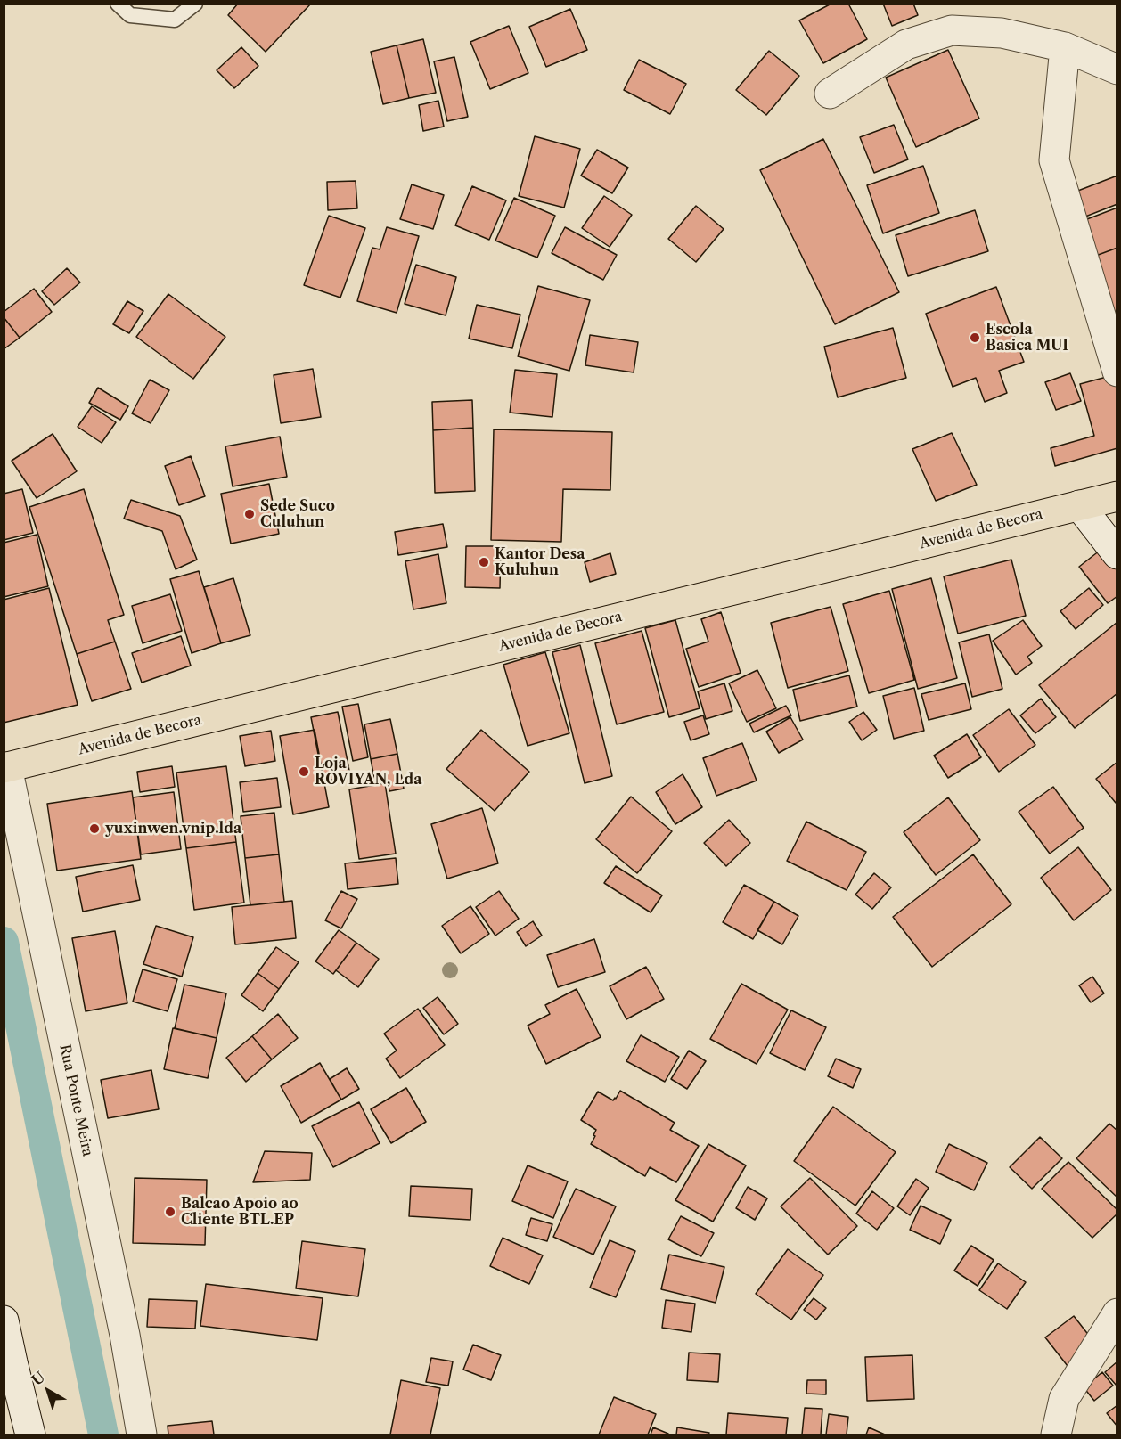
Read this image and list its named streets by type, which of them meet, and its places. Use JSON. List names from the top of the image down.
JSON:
{
  "streets": {
    "main road": ["Avenida de Becora"],
    "street": ["Rua Ponte Meira"]
  },
  "crossings": [
    ["Avenida de Becora", "Rua Ponte Meira"]
  ],
  "places": [
    "Escola Basica MUI",
    "Sede Suco Culuhun",
    "Kantor Desa Kuluhun",
    "Loja ROVIYAN, Lda",
    "yuxinwen.vnip.lda",
    "Balcao Apoio ao Cliente BTL.EP"
  ],
  "north": "top left"
}
